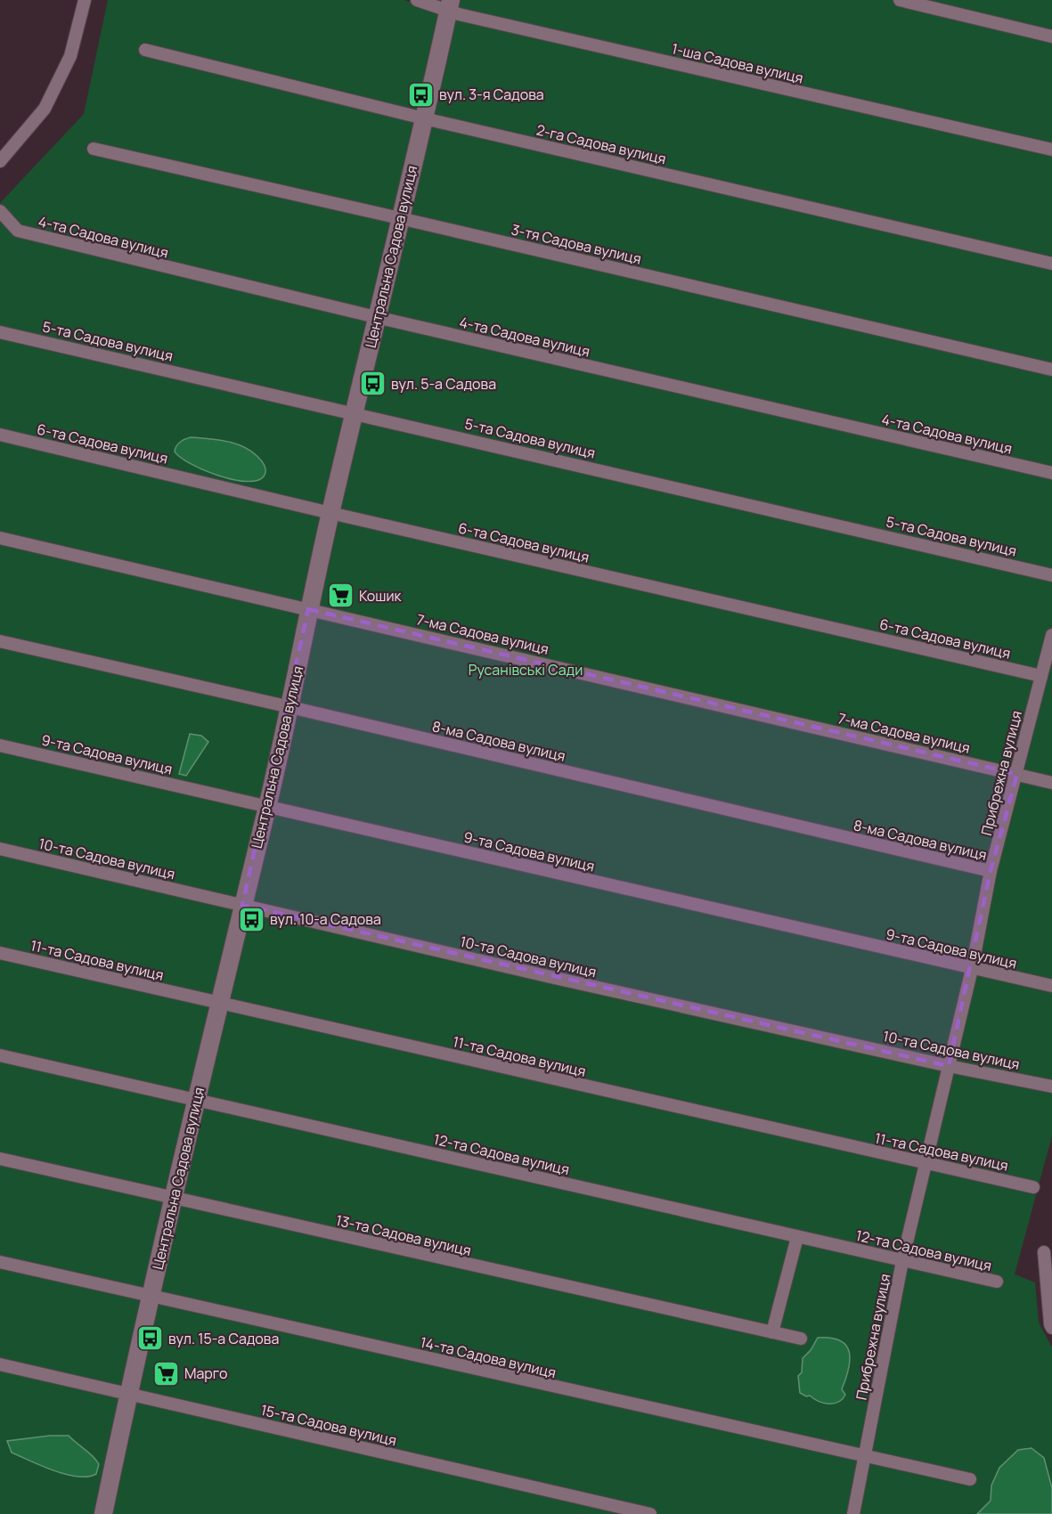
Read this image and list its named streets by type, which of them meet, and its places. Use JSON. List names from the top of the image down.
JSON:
{
  "streets": {
    "main road": ["Центральна Садова вулиця"],
    "street": [
      "1-ша Садова вулиця",
      "2-га Садова вулиця",
      "4-та Садова вулиця",
      "3-тя Садова вулиця",
      "5-та Садова вулиця",
      "6-та Садова вулиця",
      "7-ма Садова вулиця",
      "8-ма Садова вулиця",
      "9-та Садова вулиця",
      "Прибрежна вулиця",
      "10-та Садова вулиця",
      "11-та Садова вулиця",
      "12-та Садова вулиця",
      "13-та Садова вулиця",
      "14-та Садова вулиця",
      "15-та Садова вулиця"
    ]
  },
  "crossings": [
    ["1-ша Садова вулиця", "Центральна Садова вулиця"],
    ["2-га Садова вулиця", "Центральна Садова вулиця"],
    ["4-та Садова вулиця", "Центральна Садова вулиця"],
    ["3-тя Садова вулиця", "Центральна Садова вулиця"],
    ["Центральна Садова вулиця", "5-та Садова вулиця"],
    ["Центральна Садова вулиця", "6-та Садова вулиця"],
    ["Центральна Садова вулиця", "7-ма Садова вулиця"],
    ["Центральна Садова вулиця", "8-ма Садова вулиця"],
    ["Центральна Садова вулиця", "9-та Садова вулиця"],
    ["Центральна Садова вулиця", "10-та Садова вулиця"],
    ["Центральна Садова вулиця", "11-та Садова вулиця"],
    ["Центральна Садова вулиця", "12-та Садова вулиця"],
    ["Центральна Садова вулиця", "13-та Садова вулиця"],
    ["Центральна Садова вулиця", "14-та Садова вулиця"],
    ["Центральна Садова вулиця", "15-та Садова вулиця"],
    ["6-та Садова вулиця", "Прибрежна вулиця"],
    ["7-ма Садова вулиця", "Прибрежна вулиця"],
    ["8-ма Садова вулиця", "Прибрежна вулиця"],
    ["9-та Садова вулиця", "Прибрежна вулиця"],
    ["Прибрежна вулиця", "10-та Садова вулиця"],
    ["Прибрежна вулиця", "11-та Садова вулиця"],
    ["Прибрежна вулиця", "12-та Садова вулиця"],
    ["Прибрежна вулиця", "14-та Садова вулиця"]
  ],
  "parks": ["Русанівські Сади"],
  "places": {
    "bus stop": [
      "вул. 3-я Садова",
      "вул. 5-а Садова",
      "вул. 10-а Садова",
      "вул. 15-а Садова"
    ],
    "supermarket": ["Кошик", "Марго"]
  }
}
